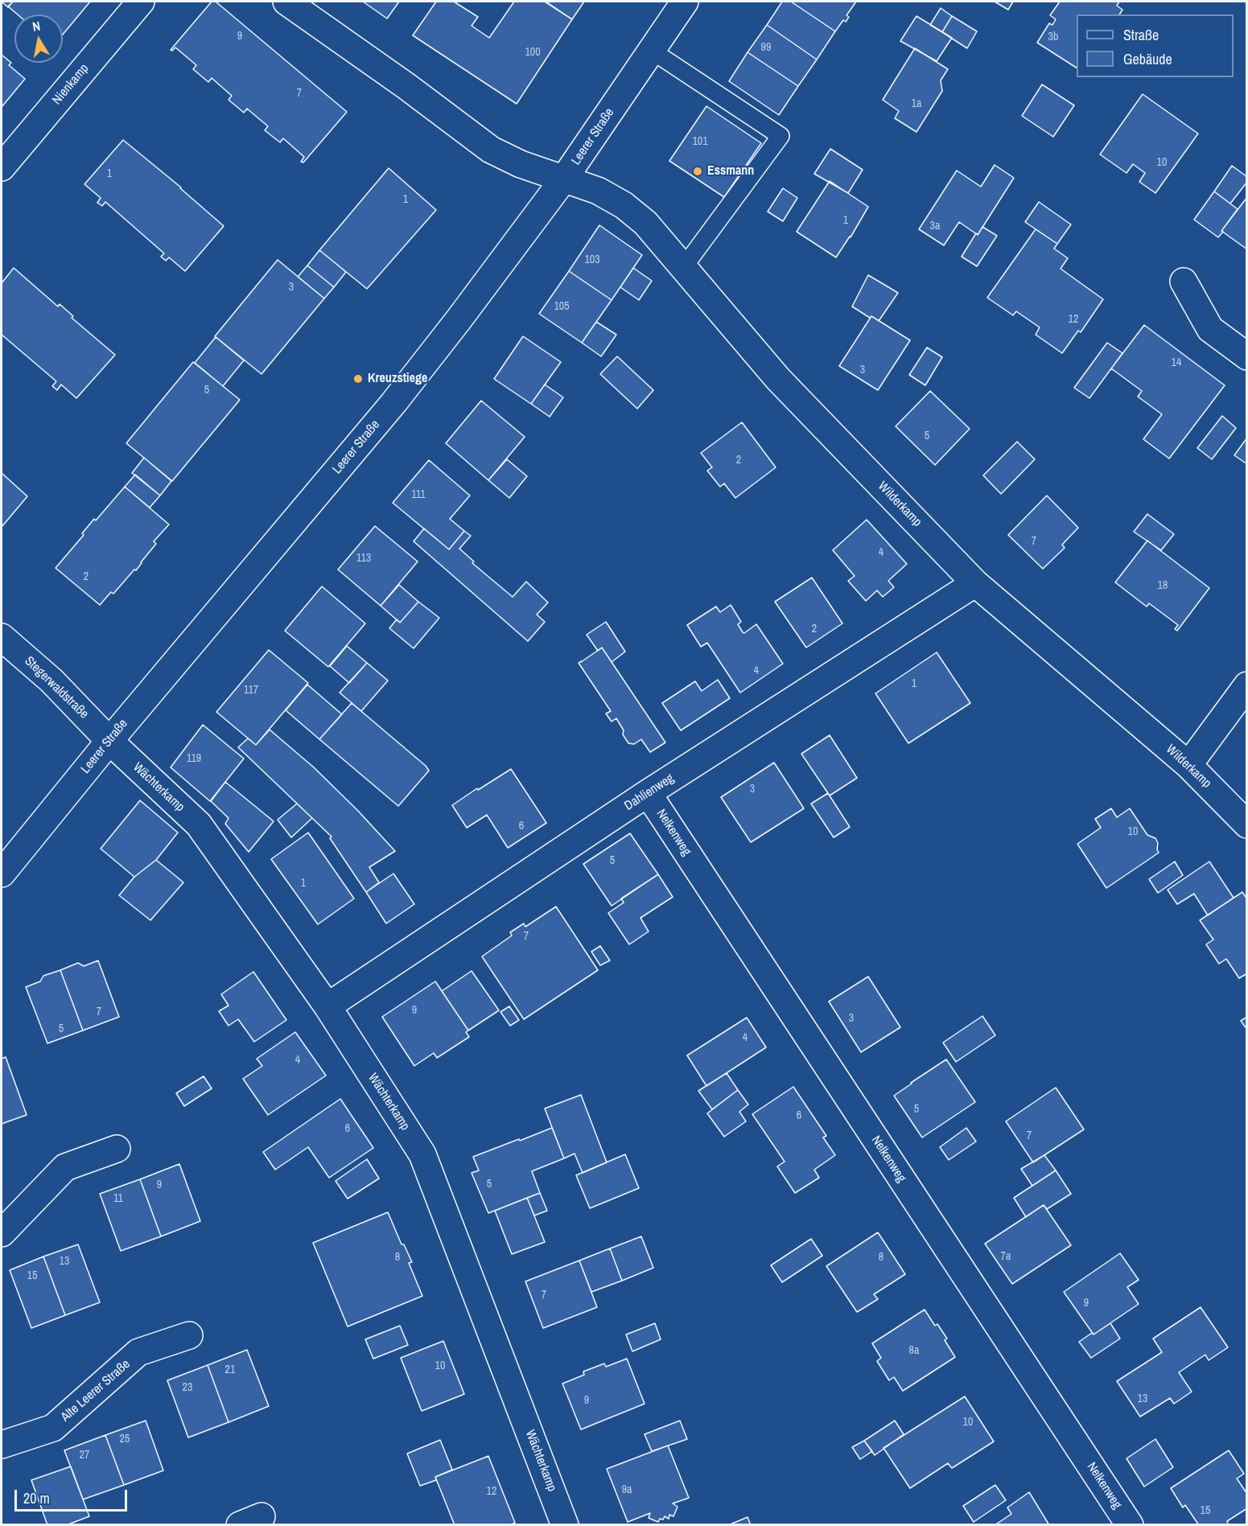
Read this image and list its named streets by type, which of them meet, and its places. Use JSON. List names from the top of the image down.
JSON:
{
  "streets": {
    "street": [
      "Nienkamp",
      "Leerer Straße",
      "Wilderkamp",
      "Stegerwaldstraße",
      "Wächterkamp",
      "Dahlienweg",
      "Nelkenweg",
      "Alte Leerer Straße"
    ]
  },
  "crossings": [
    ["Leerer Straße", "Wilderkamp"],
    ["Leerer Straße", "Stegerwaldstraße"],
    ["Leerer Straße", "Wächterkamp"],
    ["Wilderkamp", "Dahlienweg"],
    ["Stegerwaldstraße", "Wächterkamp"],
    ["Wächterkamp", "Dahlienweg"],
    ["Dahlienweg", "Nelkenweg"]
  ],
  "places": ["Essmann", "Kreuzstiege"],
  "house_numbers": [
    "9",
    "3b",
    "99",
    "100",
    "7",
    "1a",
    "101",
    "10",
    "1",
    "1",
    "1",
    "3a",
    "103",
    "3",
    "105",
    "12",
    "14",
    "3",
    "5",
    "5",
    "2",
    "111",
    "7",
    "4",
    "113",
    "2",
    "18",
    "2",
    "4",
    "1",
    "117",
    "119",
    "3",
    "6",
    "10",
    "5",
    "1",
    "7",
    "9",
    "7",
    "3",
    "5",
    "4",
    "4",
    "5",
    "6",
    "6",
    "7",
    "5",
    "9",
    "11",
    "7a",
    "8",
    "8",
    "13",
    "15",
    "7",
    "9",
    "8a",
    "10",
    "21",
    "23",
    "13",
    "9",
    "10",
    "25",
    "27",
    "9a",
    "12",
    "15"
  ],
  "legend": ["Straße", "Gebäude"],
  "scale_bar": "20 m",
  "north": "top"
}
